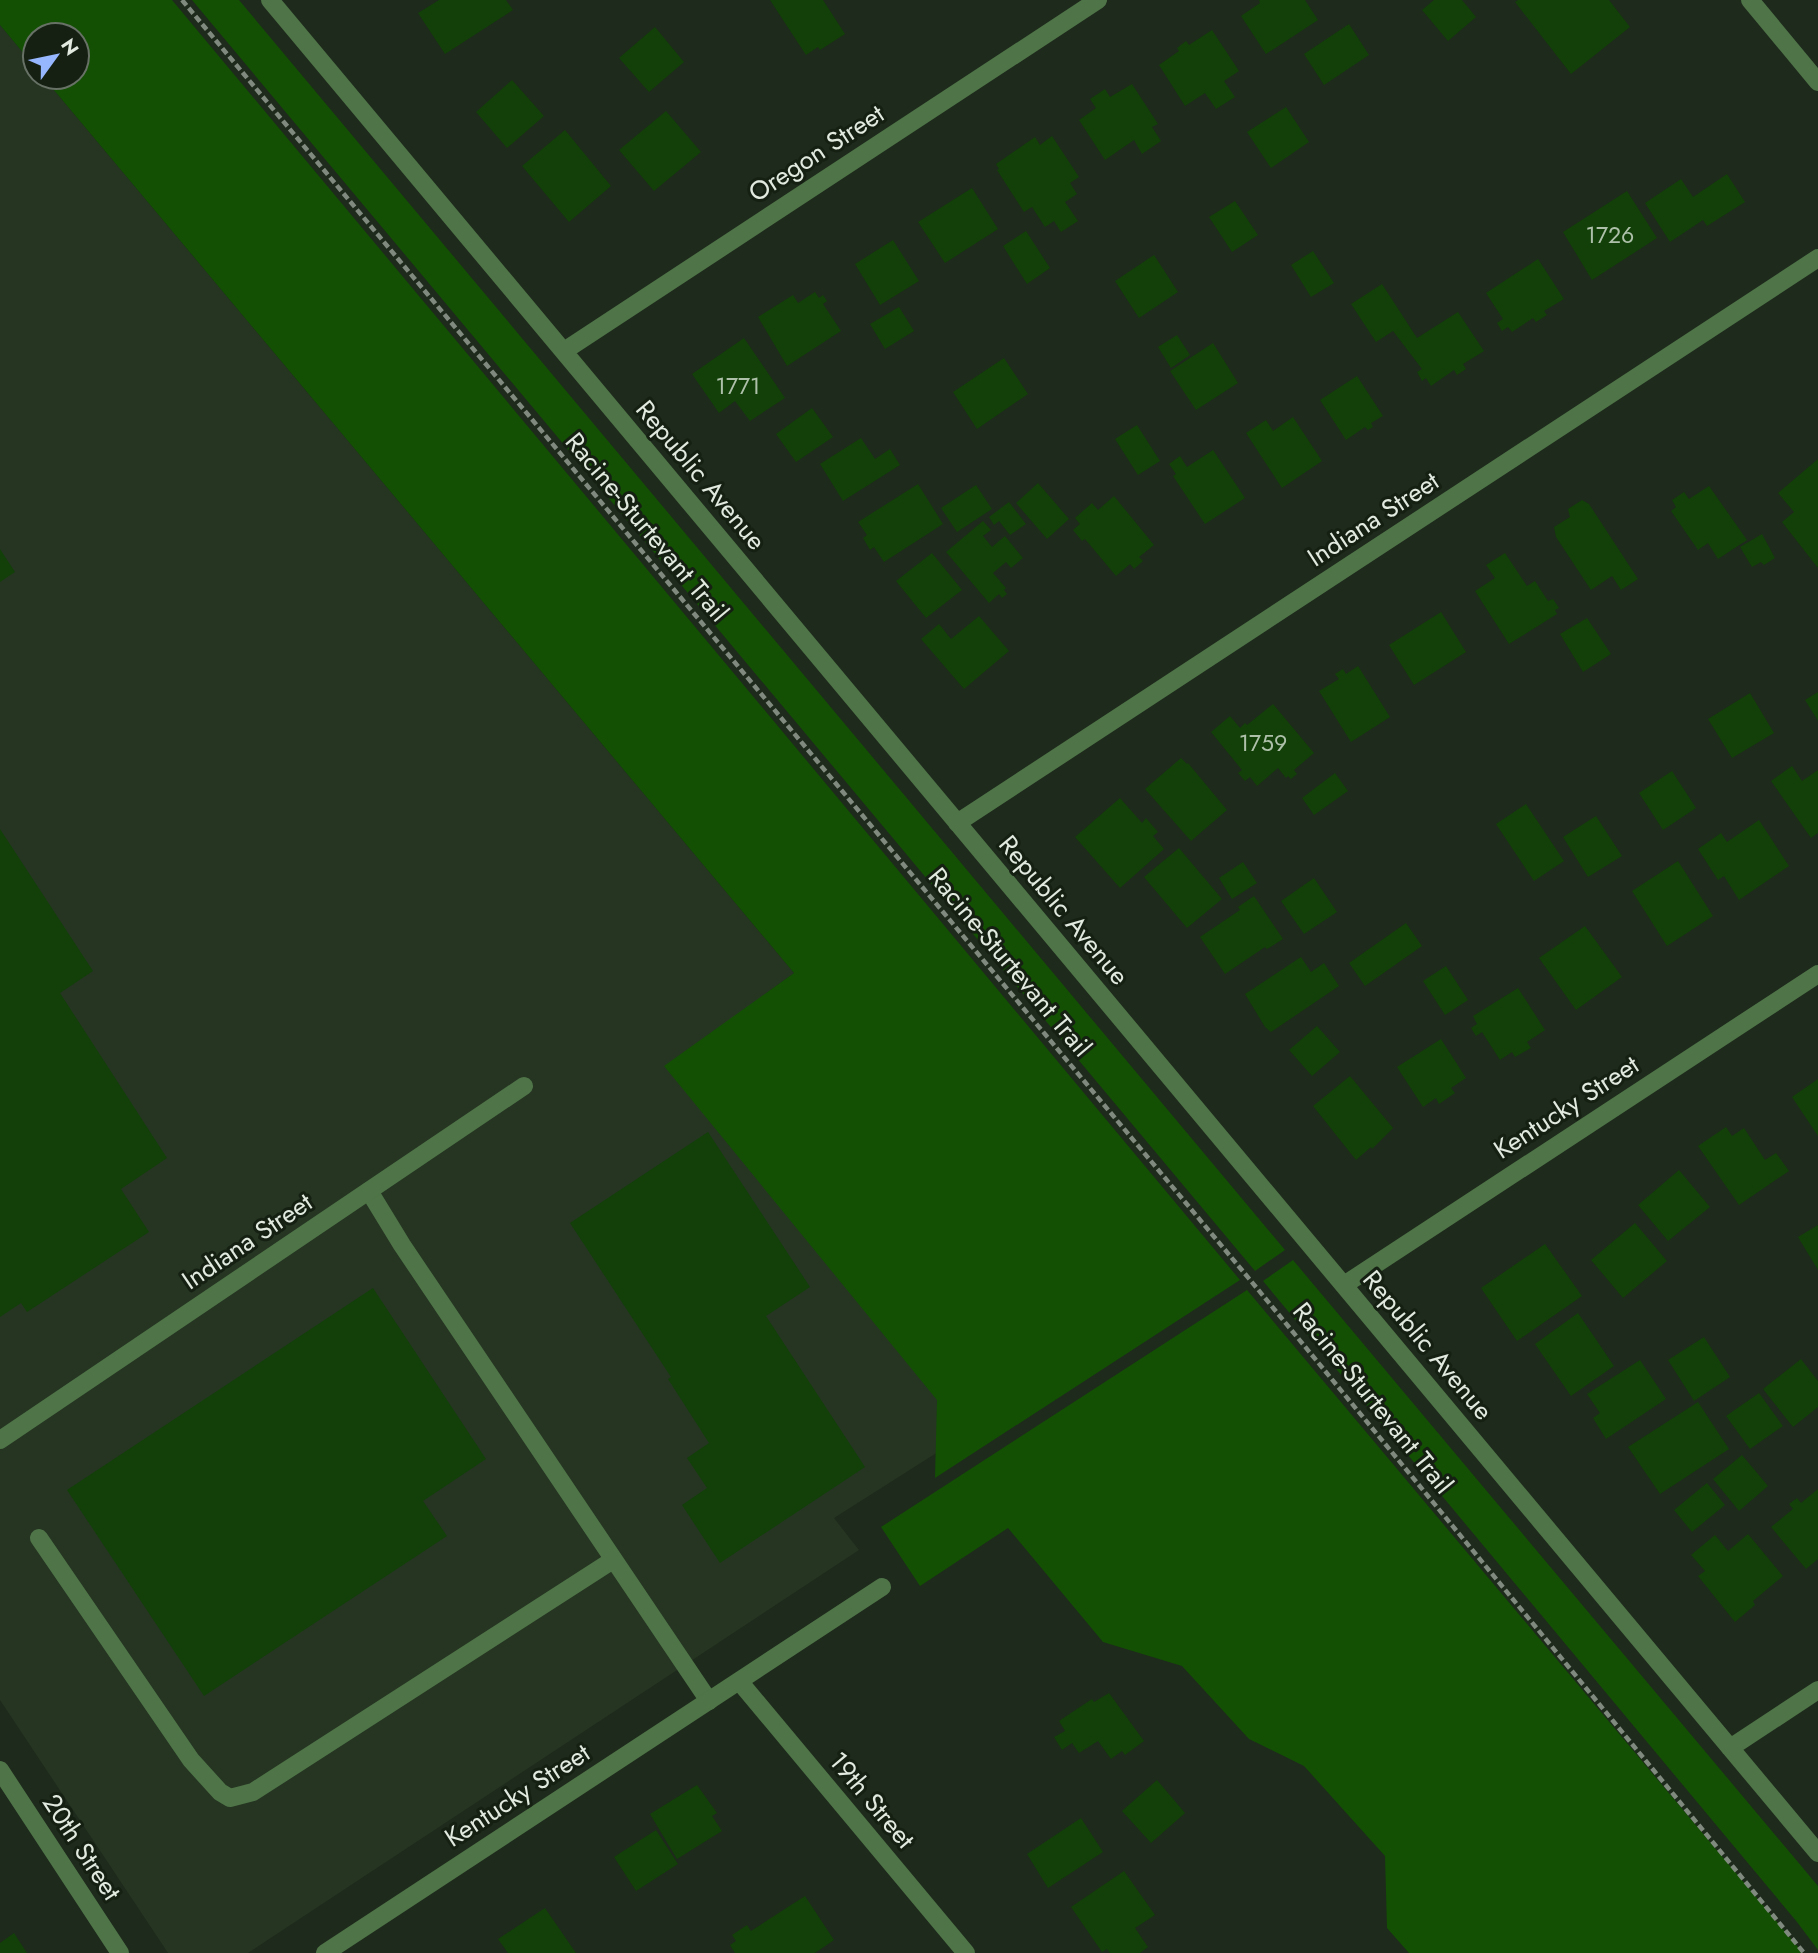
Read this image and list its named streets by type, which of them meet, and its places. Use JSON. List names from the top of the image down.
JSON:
{
  "streets": {
    "street": [
      "Oregon Street",
      "Republic Avenue",
      "Indiana Street",
      "Kentucky Street",
      "19th Street",
      "20th Street"
    ],
    "path": ["Racine-Sturtevant Trail"]
  },
  "crossings": [
    ["Oregon Street", "Republic Avenue"],
    ["Republic Avenue", "Indiana Street"],
    ["Republic Avenue", "Kentucky Street"],
    ["Kentucky Street", "19th Street"]
  ],
  "house_numbers": ["1726", "1771", "1759"],
  "north": "top right"
}
